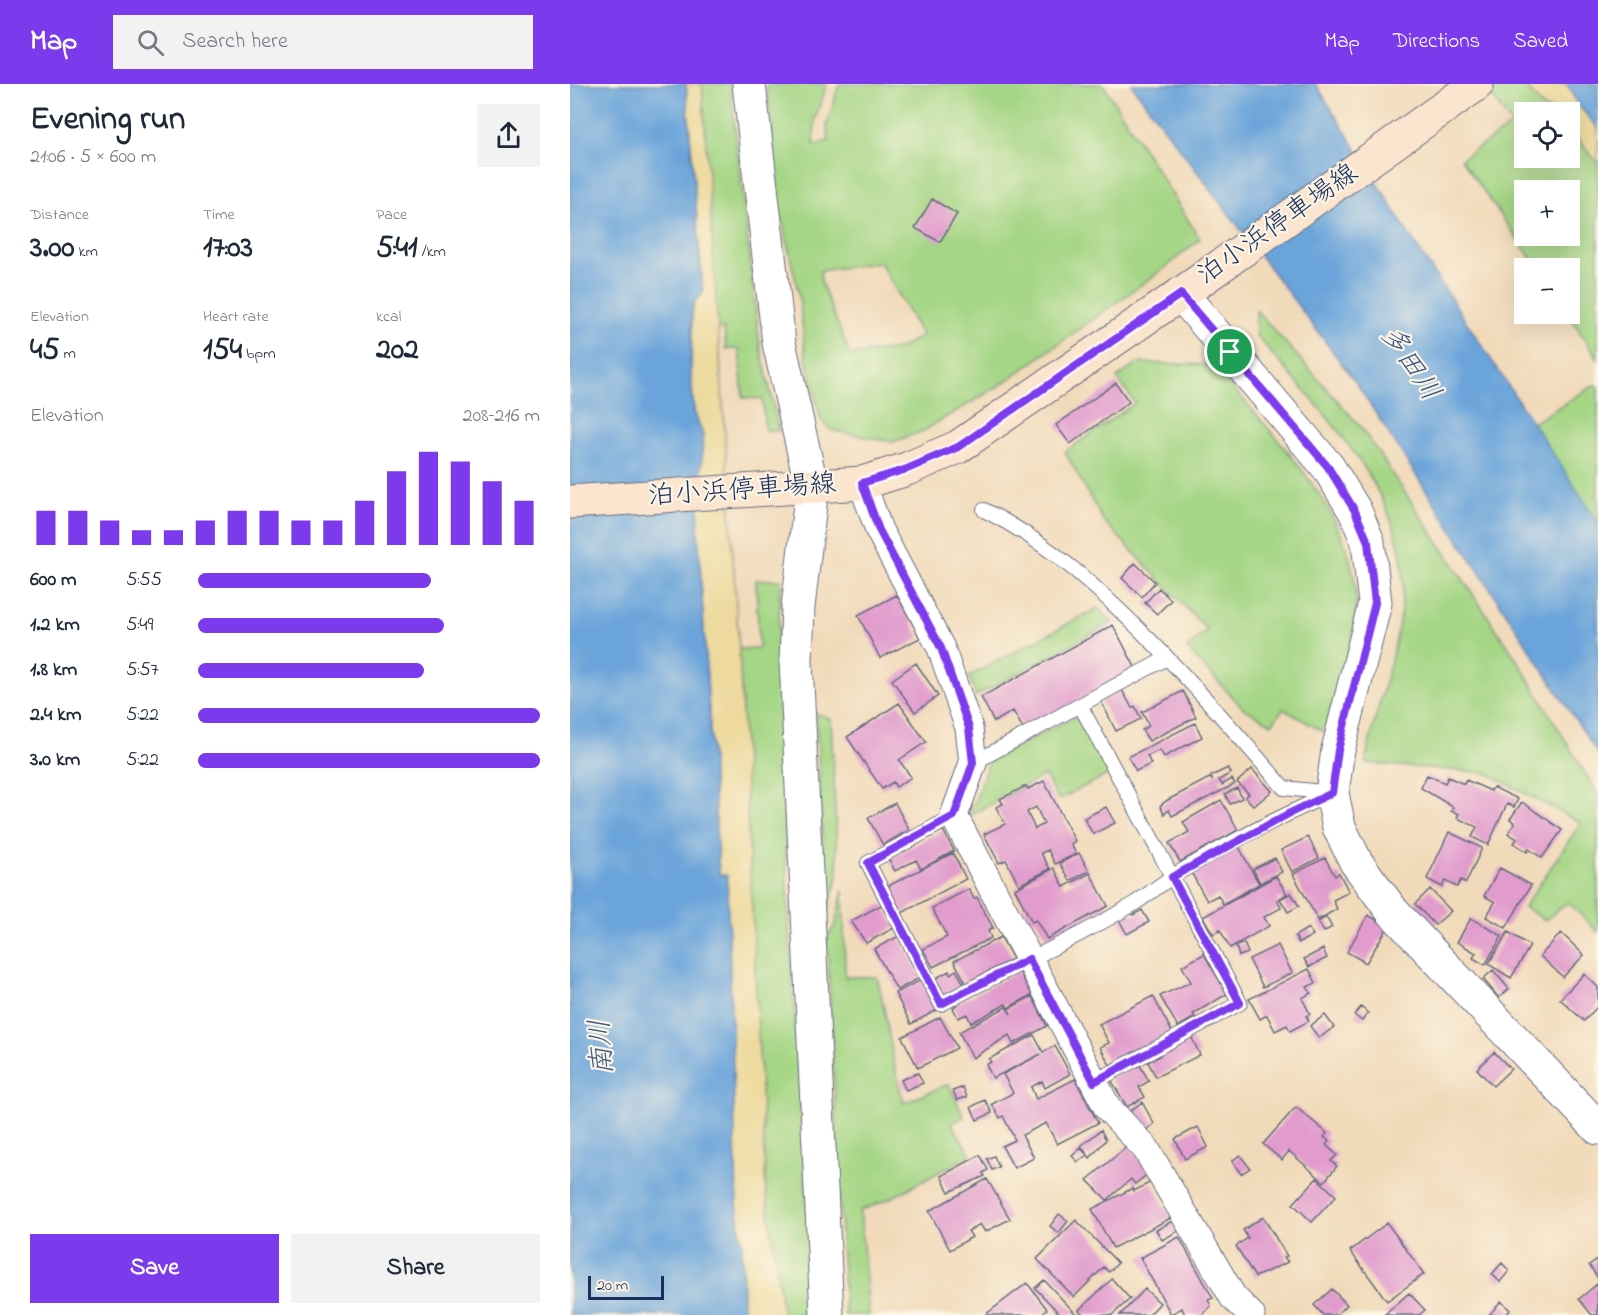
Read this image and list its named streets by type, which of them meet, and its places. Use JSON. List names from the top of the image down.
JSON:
{
  "streets": {
    "main road": ["泊小浜停車場線"]
  },
  "water": ["多田川", "南川"],
  "scale_bar": "20 m",
  "page": {
    "header": "Map",
    "search": "Search here",
    "nav": ["Map", "Directions", "Saved"],
    "heading": ["Evening run", "21:06 · 5 × 600 m"],
    "map_buttons": ["+", "−"],
    "stats": [
      ["Distance", "3.00 km"],
      ["Time", "17:03"],
      ["Pace", "5:41 /km"],
      ["Elevation", "45 m"],
      ["Heart rate", "154 bpm"],
      ["kcal", "202"]
    ],
    "chart": ["Elevation", "208–216 m"],
    "list": [
      {
        "name": "600 m",
        "note": "5:55"
      },
      {
        "name": "1.2 km",
        "note": "5:49"
      },
      {
        "name": "1.8 km",
        "note": "5:57"
      },
      {
        "name": "2.4 km",
        "note": "5:22"
      },
      {
        "name": "3.0 km",
        "note": "5:22"
      }
    ],
    "buttons": ["Save", "Share"],
    "scale": "20 m"
  }
}
